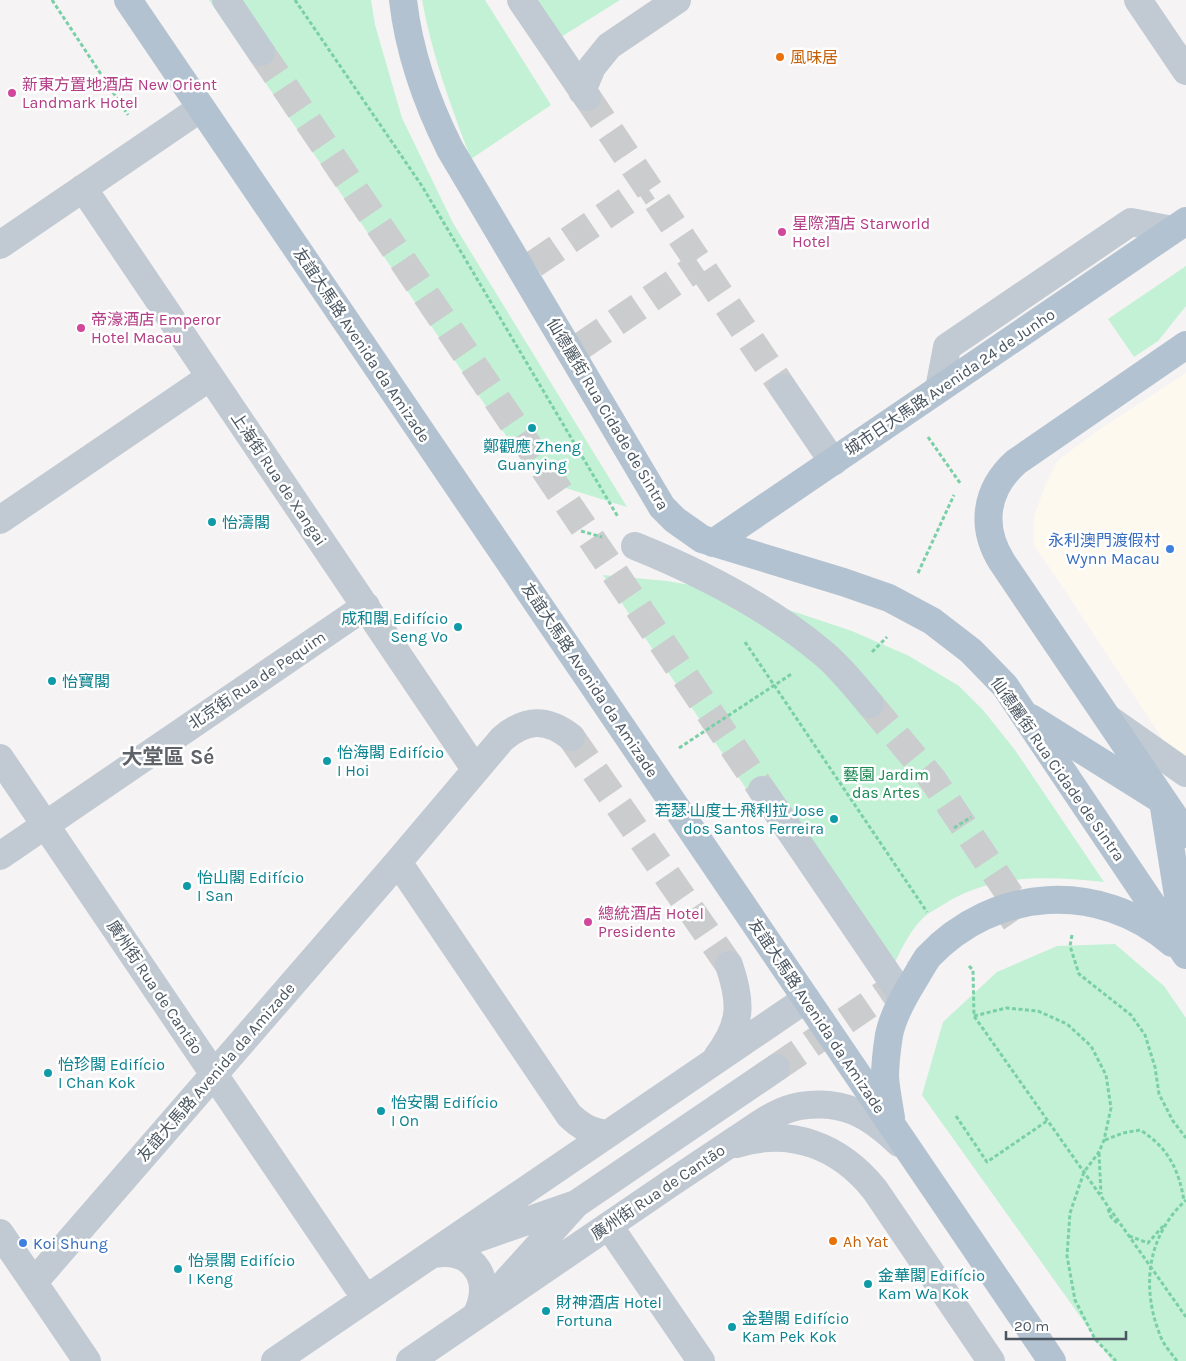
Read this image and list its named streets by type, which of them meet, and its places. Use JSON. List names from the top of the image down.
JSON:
{
  "streets": {
    "main road": ["友誼大馬路 Avenida da Amizade", "城市日大馬路 Avenida 24 de Junho", "仙德麗街 Rua Cidade de Sintra"],
    "street": ["上海街 Rua de Xangai", "北京街 Rua de Pequim", "廣州街 Rua de Cantão"]
  },
  "crossings": [
    ["友誼大馬路 Avenida da Amizade", "上海街 Rua de Xangai"],
    ["友誼大馬路 Avenida da Amizade", "廣州街 Rua de Cantão"],
    ["城市日大馬路 Avenida 24 de Junho", "仙德麗街 Rua Cidade de Sintra"],
    ["上海街 Rua de Xangai", "北京街 Rua de Pequim"],
    ["北京街 Rua de Pequim", "廣州街 Rua de Cantão"]
  ],
  "districts": ["大堂區 Sé"],
  "parks": ["藝園 Jardim das Artes"],
  "places": [
    "風味居",
    "新東方置地酒店 New Orient Landmark Hotel",
    "星際酒店 Starworld Hotel",
    "帝濠酒店 Emperor Hotel Macau",
    "鄭觀應 Zheng Guanying",
    "怡濤閣",
    "永利澳門渡假村 Wynn Macau",
    "成和閣 Edifício Seng Vo",
    "怡寶閣",
    "怡海閣 Edifício I Hoi",
    "若瑟·山度士·飛利拉 Jose dos Santos Ferreira",
    "怡山閣 Edifício I San",
    "總統酒店 Hotel Presidente",
    "怡珍閣 Edifício I Chan Kok",
    "怡安閣 Edifício I On",
    "Ah Yat",
    "Koi Shung",
    "怡景閣 Edifício I Keng",
    "金華閣 Edifício Kam Wa Kok",
    "財神酒店 Hotel Fortuna",
    "金碧閣 Edifício Kam Pek Kok"
  ],
  "scale_bar": "20 m"
}
